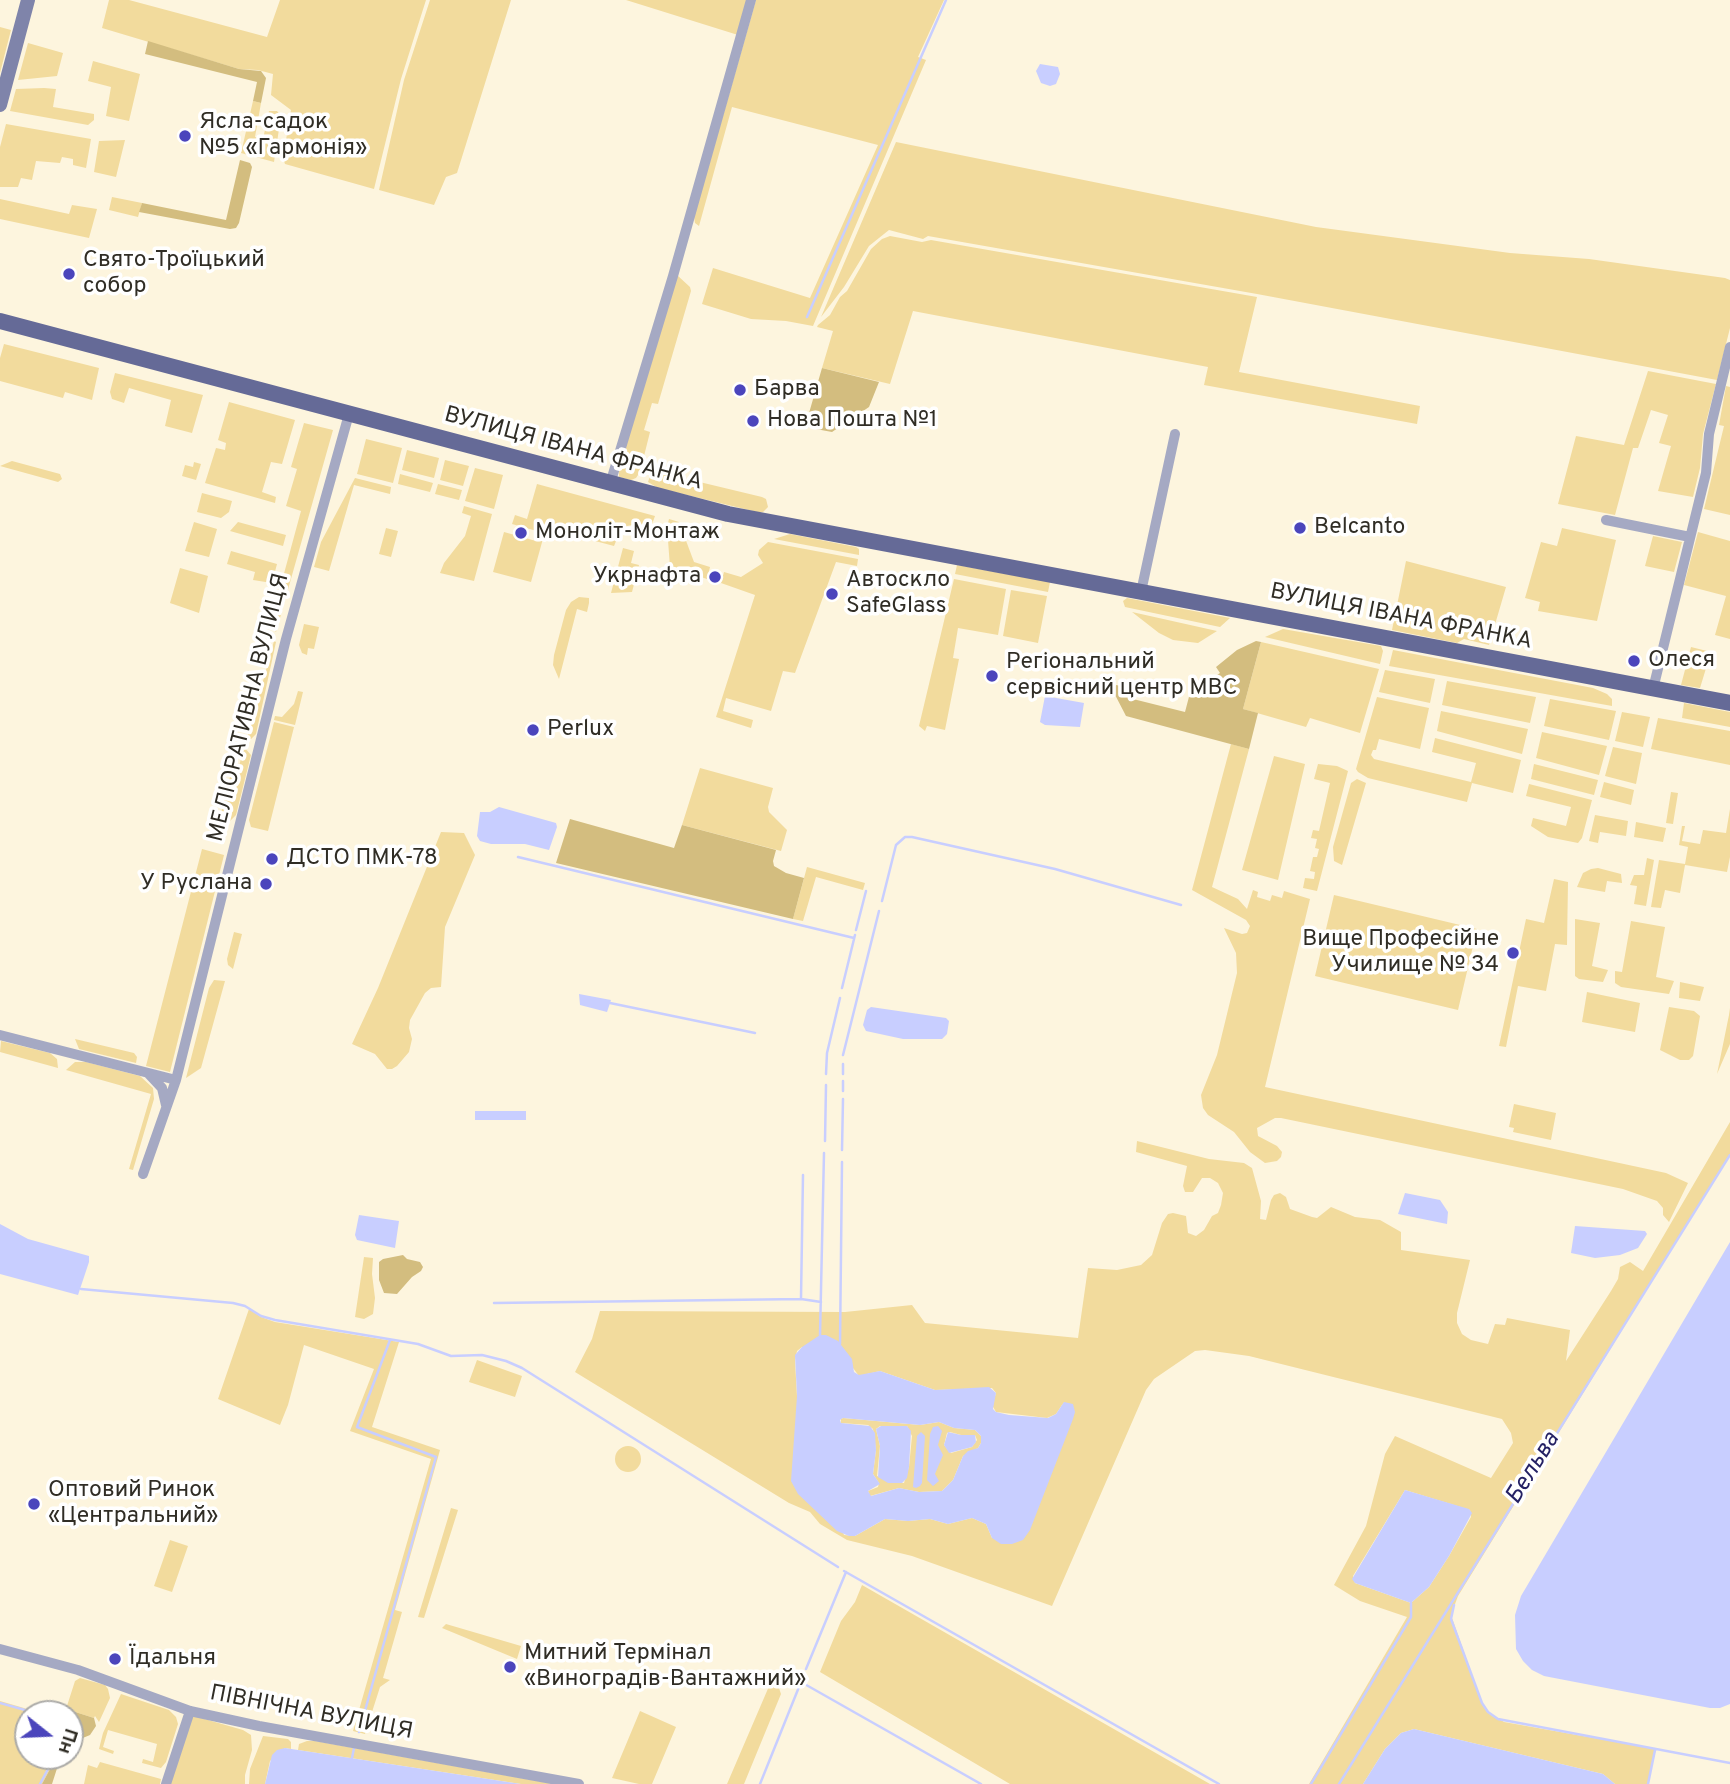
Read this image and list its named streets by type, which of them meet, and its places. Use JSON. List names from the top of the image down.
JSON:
{
  "streets": {
    "main road": ["ВУЛИЦЯ ІВАНА ФРАНКА"],
    "street": ["МЕЛІОРАТИВНА ВУЛИЦЯ", "ПІВНІЧНА ВУЛИЦЯ"]
  },
  "crossings": [
    ["ВУЛИЦЯ ІВАНА ФРАНКА", "МЕЛІОРАТИВНА ВУЛИЦЯ"]
  ],
  "water": ["Бельва"],
  "places": [
    "Ясла-садок №5 «Гармонія»",
    "Свято-Троїцький собор",
    "Барва",
    "Нова Пошта №1",
    "Belcanto",
    "Моноліт-Монтаж",
    "Укрнафта",
    "Автоскло SafeGlass",
    "Олеся",
    "Регіональний сервісний центр МВС",
    "Perlux",
    "ДСТО ПМК-78",
    "У Руслана",
    "Вище Професійне Училище № 34",
    "Оптовий Ринок «Центральний»",
    "Їдальня",
    "Митний Термінал «Виноградів-Вантажний»"
  ],
  "north": "right"
}
